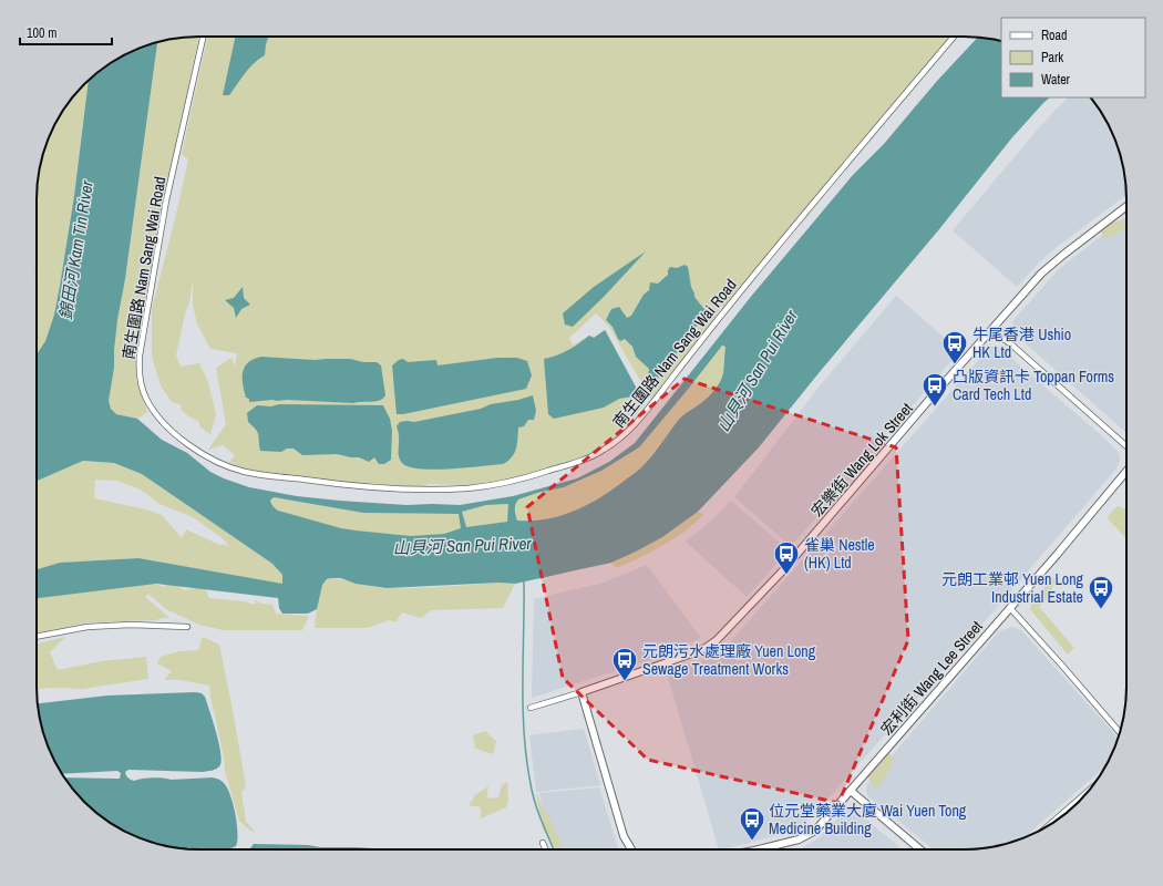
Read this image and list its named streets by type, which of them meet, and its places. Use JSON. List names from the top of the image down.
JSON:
{
  "streets": {
    "street": ["南生圍路 Nam Sang Wai Road", "宏樂街 Wang Lok Street", "宏利街 Wang Lee Street"]
  },
  "water": ["錦田河 Kam Tin River", "山貝河 San Pui River"],
  "places": {
    "bus stop": [
      "牛尾香港 Ushio HK Ltd",
      "凸版資訊卡 Toppan Forms Card Tech Ltd",
      "雀巢 Nestle (HK) Ltd",
      "元朗工業邨 Yuen Long Industrial Estate",
      "元朗污水處理廠 Yuen Long Sewage Treatment Works",
      "位元堂藥業大廈 Wai Yuen Tong Medicine Building"
    ]
  },
  "legend": ["Road", "Park", "Water"],
  "scale_bar": "100 m"
}
